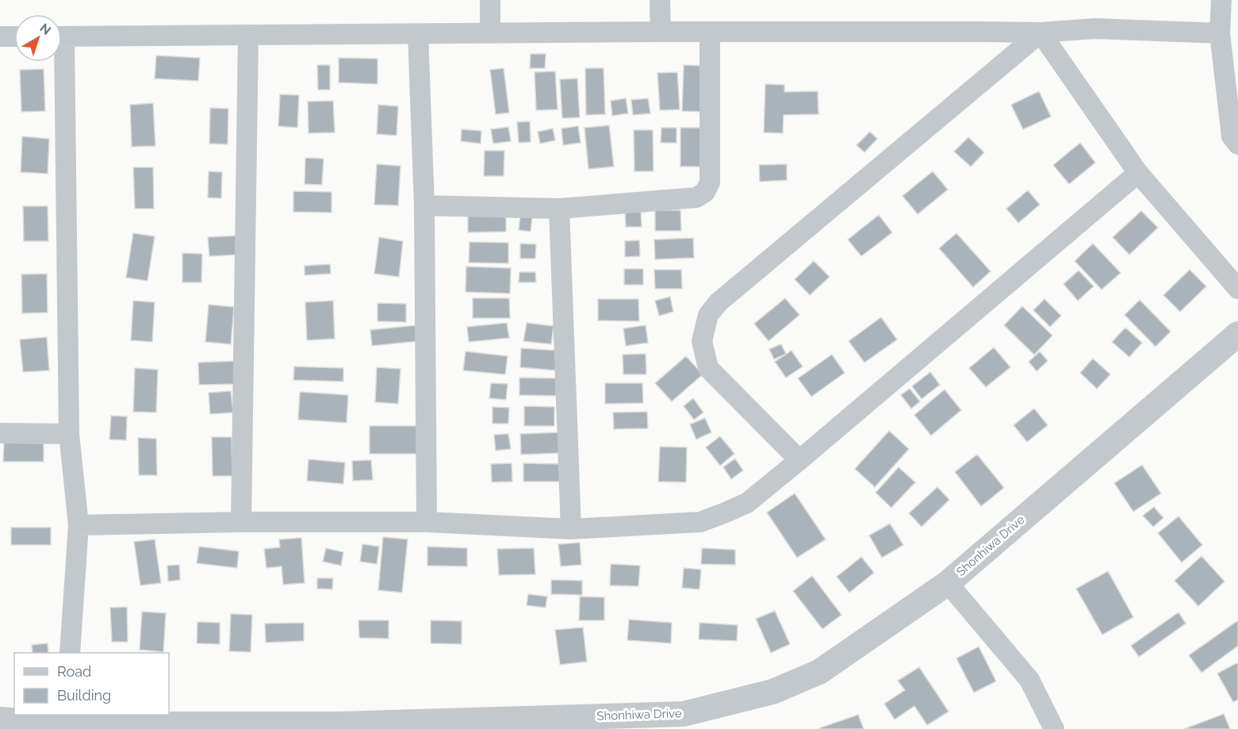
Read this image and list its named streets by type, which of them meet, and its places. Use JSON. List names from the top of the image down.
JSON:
{
  "streets": {
    "street": ["Shonhiwa Drive"]
  },
  "legend": ["Road", "Building"],
  "north": "top right"
}
